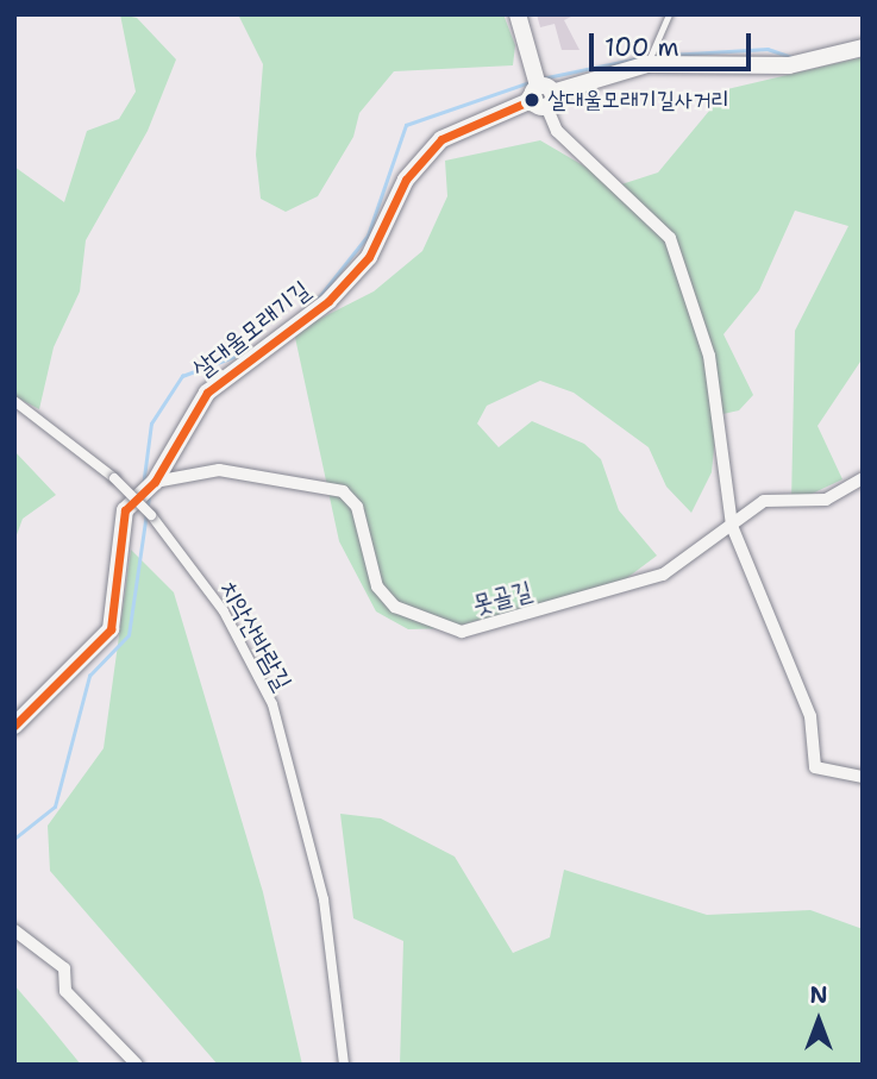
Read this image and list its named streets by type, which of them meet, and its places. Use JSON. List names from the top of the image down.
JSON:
{
  "streets": {
    "street": ["살대울모래기길", "못골길", "치악산바람길"]
  },
  "crossings": [
    ["살대울모래기길", "못골길"]
  ],
  "places": ["살대울모래기길사거리"],
  "scale_bar": "100 m",
  "north": "top"
}
